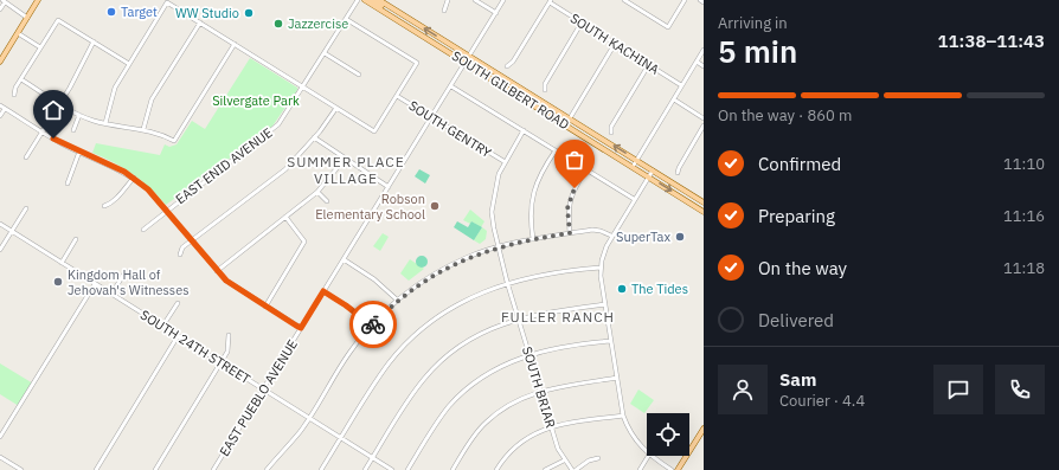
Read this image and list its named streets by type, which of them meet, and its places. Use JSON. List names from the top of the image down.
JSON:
{
  "streets": {
    "main road": ["SOUTH GILBERT ROAD"],
    "street": [
      "SOUTH KACHINA",
      "SOUTH GENTRY",
      "EAST ENID AVENUE",
      "SOUTH 24TH STREET",
      "SOUTH BRIAR",
      "EAST PUEBLO AVENUE"
    ]
  },
  "crossings": [
    ["SOUTH GILBERT ROAD", "EAST PUEBLO AVENUE"],
    ["SOUTH GENTRY", "SOUTH BRIAR"],
    ["SOUTH GENTRY", "EAST PUEBLO AVENUE"],
    ["SOUTH 24TH STREET", "EAST PUEBLO AVENUE"]
  ],
  "districts": ["SUMMER PLACE VILLAGE", "FULLER RANCH"],
  "parks": ["Silvergate Park"],
  "places": [
    "Target",
    "WW Studio",
    "Jazzercise",
    "Robson Elementary School",
    "SuperTax",
    "Kingdom Hall of Jehovah's Witnesses",
    "The Tides"
  ],
  "page": {
    "heading": ["5 min", "Arriving in", "11:38–11:43"],
    "panel": ["Sam", "Courier · 4.4"],
    "bar": "On the way · 860 m",
    "list": [
      ["Confirmed", "11:10"],
      ["Preparing", "11:16"],
      ["On the way", "11:18"],
      "Delivered"
    ]
  }
}
